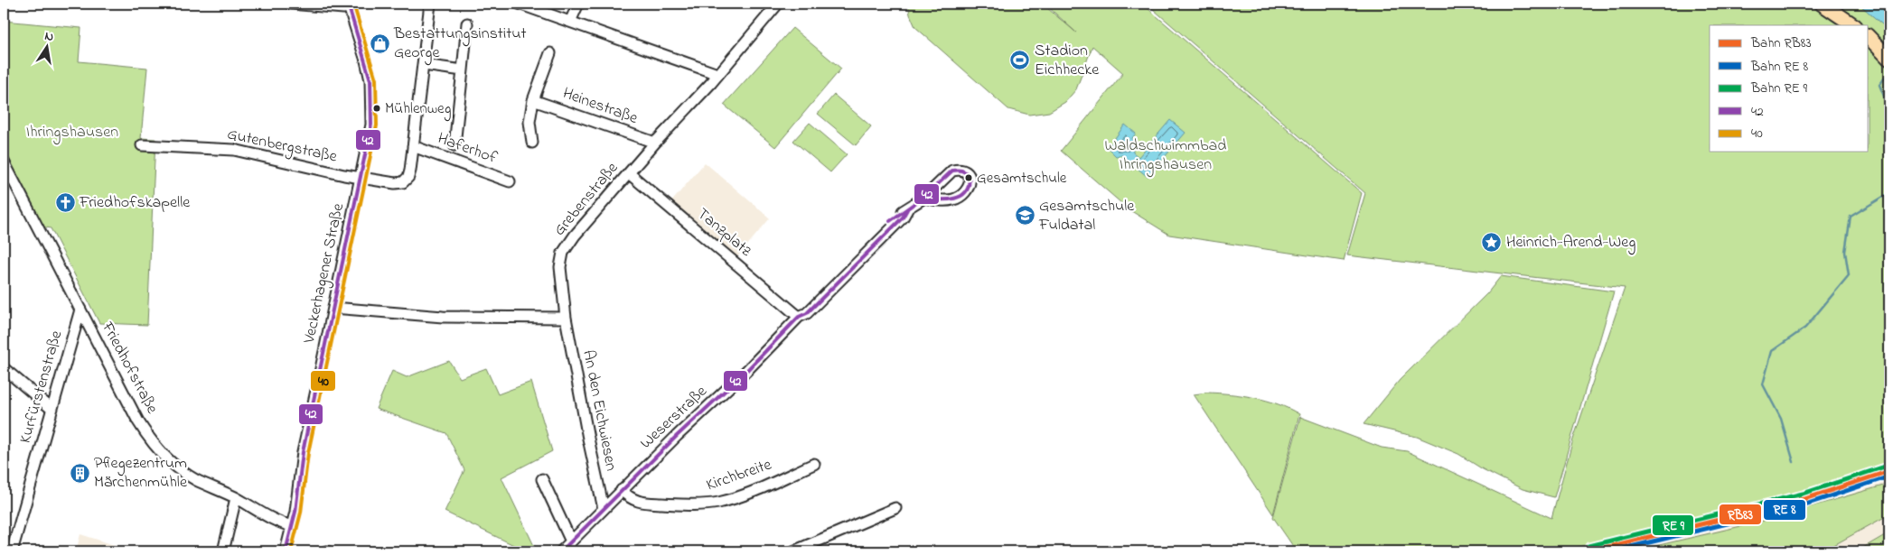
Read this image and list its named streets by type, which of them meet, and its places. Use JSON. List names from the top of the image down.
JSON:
{
  "streets": {
    "street": [
      "Heinestraße",
      "Gutenbergstraße",
      "Haferhof",
      "Grebenstraße",
      "Tanzplatz",
      "Veckerhagener Straße",
      "Friedhofstraße",
      "Kurfürstenstraße",
      "An den Eichwiesen",
      "Weserstraße",
      "Kirchbreite"
    ]
  },
  "crossings": [
    ["Heinestraße", "Grebenstraße"],
    ["Gutenbergstraße", "Veckerhagener Straße"],
    ["Grebenstraße", "Tanzplatz"],
    ["Grebenstraße", "An den Eichwiesen"],
    ["Tanzplatz", "Weserstraße"],
    ["Veckerhagener Straße", "Friedhofstraße"],
    ["Friedhofstraße", "Kurfürstenstraße"],
    ["An den Eichwiesen", "Weserstraße"],
    ["Weserstraße", "Kirchbreite"]
  ],
  "parks": ["Ihringshausen", "Waldschwimmbad Ihringshausen"],
  "places": {
    "shop": ["Bestattungsinstitut George"],
    "sports": ["Stadion Eichhecke"],
    "other": ["Mühlenweg", "Gesamtschule"],
    "church": ["Friedhofskapelle"],
    "school or university": ["Gesamtschule Fuldatal"],
    "place": ["Heinrich-Arend-Weg"],
    "building": ["Pflegezentrum Märchenmühle"]
  },
  "lines": ["transit line 42", "transit line 40", "rail line RB83"],
  "legend": [
    "Bahn RB83",
    "Bahn RE 8",
    "Bahn RE 9",
    "42",
    "40"
  ],
  "north": "top"
}
